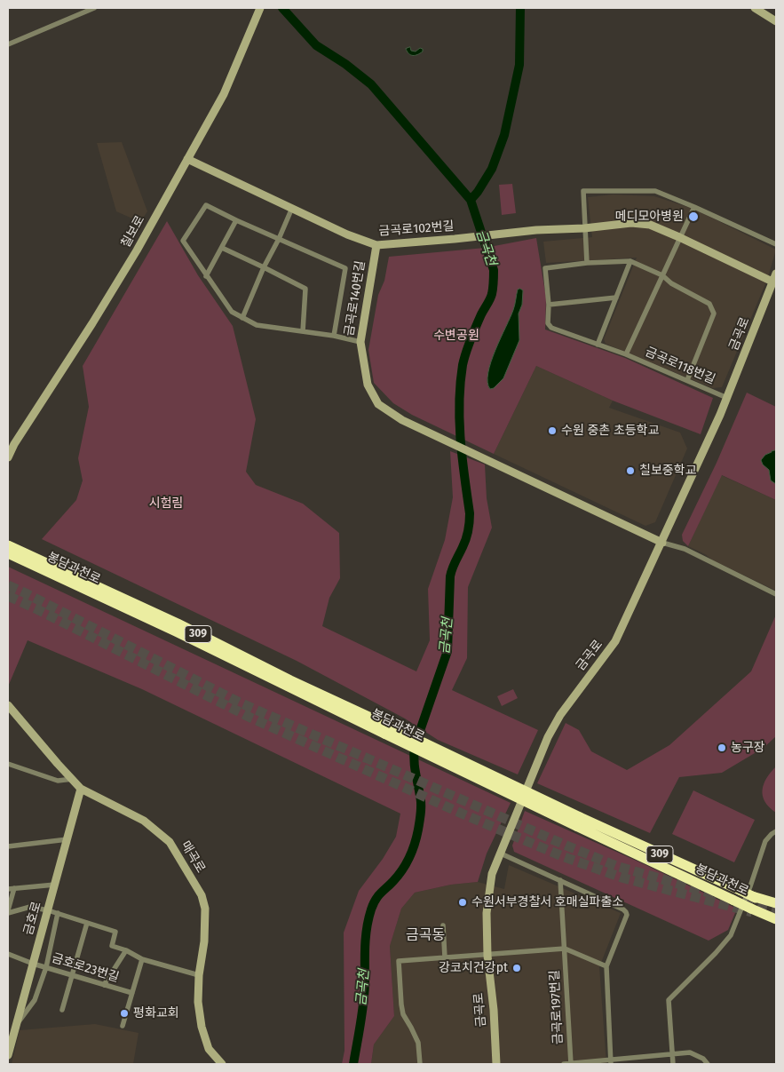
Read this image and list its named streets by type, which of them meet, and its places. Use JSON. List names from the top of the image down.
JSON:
{
  "streets": {
    "highway": ["봉담과천로", "309"],
    "street": [
      "금곡로102번길",
      "칠보로",
      "금곡로140번길",
      "금곡로",
      "금곡로118번길",
      "매곡로",
      "금호로",
      "금호로23번길",
      "금곡로197번길"
    ]
  },
  "crossings": [
    ["금곡로102번길", "칠보로"],
    ["금곡로102번길", "금곡로140번길"],
    ["금곡로102번길", "금곡로"],
    ["금곡로140번길", "금곡로"],
    ["금곡로", "금곡로118번길"],
    ["매곡로", "금호로"],
    ["금호로", "금호로23번길"]
  ],
  "districts": ["금곡동"],
  "water": ["금곡천"],
  "parks": ["수변공원", "시험림"],
  "places": [
    "메디모아병원",
    "수원 중촌 초등학교",
    "칠보중학교",
    "농구장",
    "수원서부경찰서 호매실파출소",
    "강코치건강pt",
    "평화교회"
  ]
}
